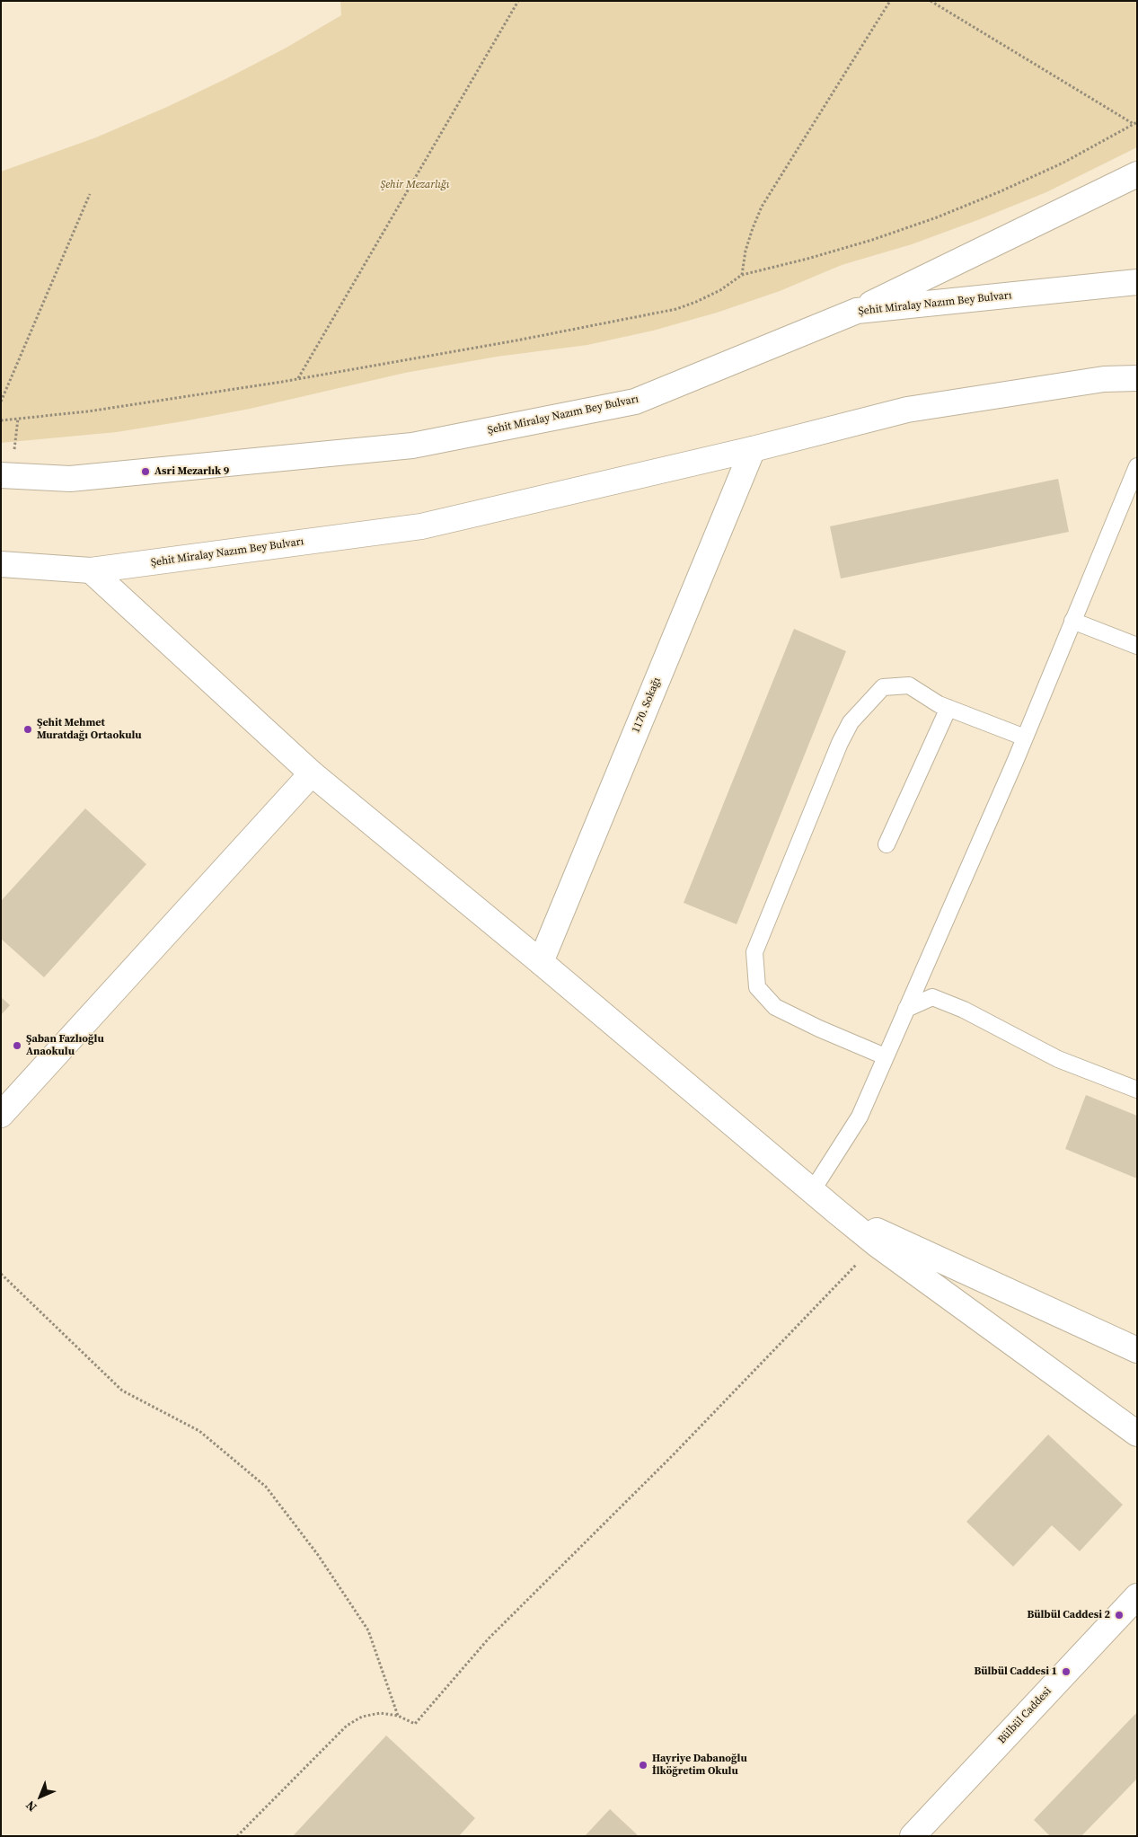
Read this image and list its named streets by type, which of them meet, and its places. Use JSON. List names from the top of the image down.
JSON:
{
  "streets": {
    "street": ["Şehit Miralay Nazım Bey Bulvarı", "1170. Sokağı", "Bülbül Caddesi"]
  },
  "crossings": [
    ["Şehit Miralay Nazım Bey Bulvarı", "1170. Sokağı"]
  ],
  "parks": ["Şehir Mezarlığı"],
  "places": [
    "Asri Mezarlık 9",
    "Şehit Mehmet Muratdağı Ortaokulu",
    "Şaban Fazlıoğlu Anaokulu",
    "Bülbül Caddesi 2",
    "Bülbül Caddesi 1",
    "Hayriye Dabanoğlu İlköğretim Okulu"
  ],
  "north": "bottom left"
}
